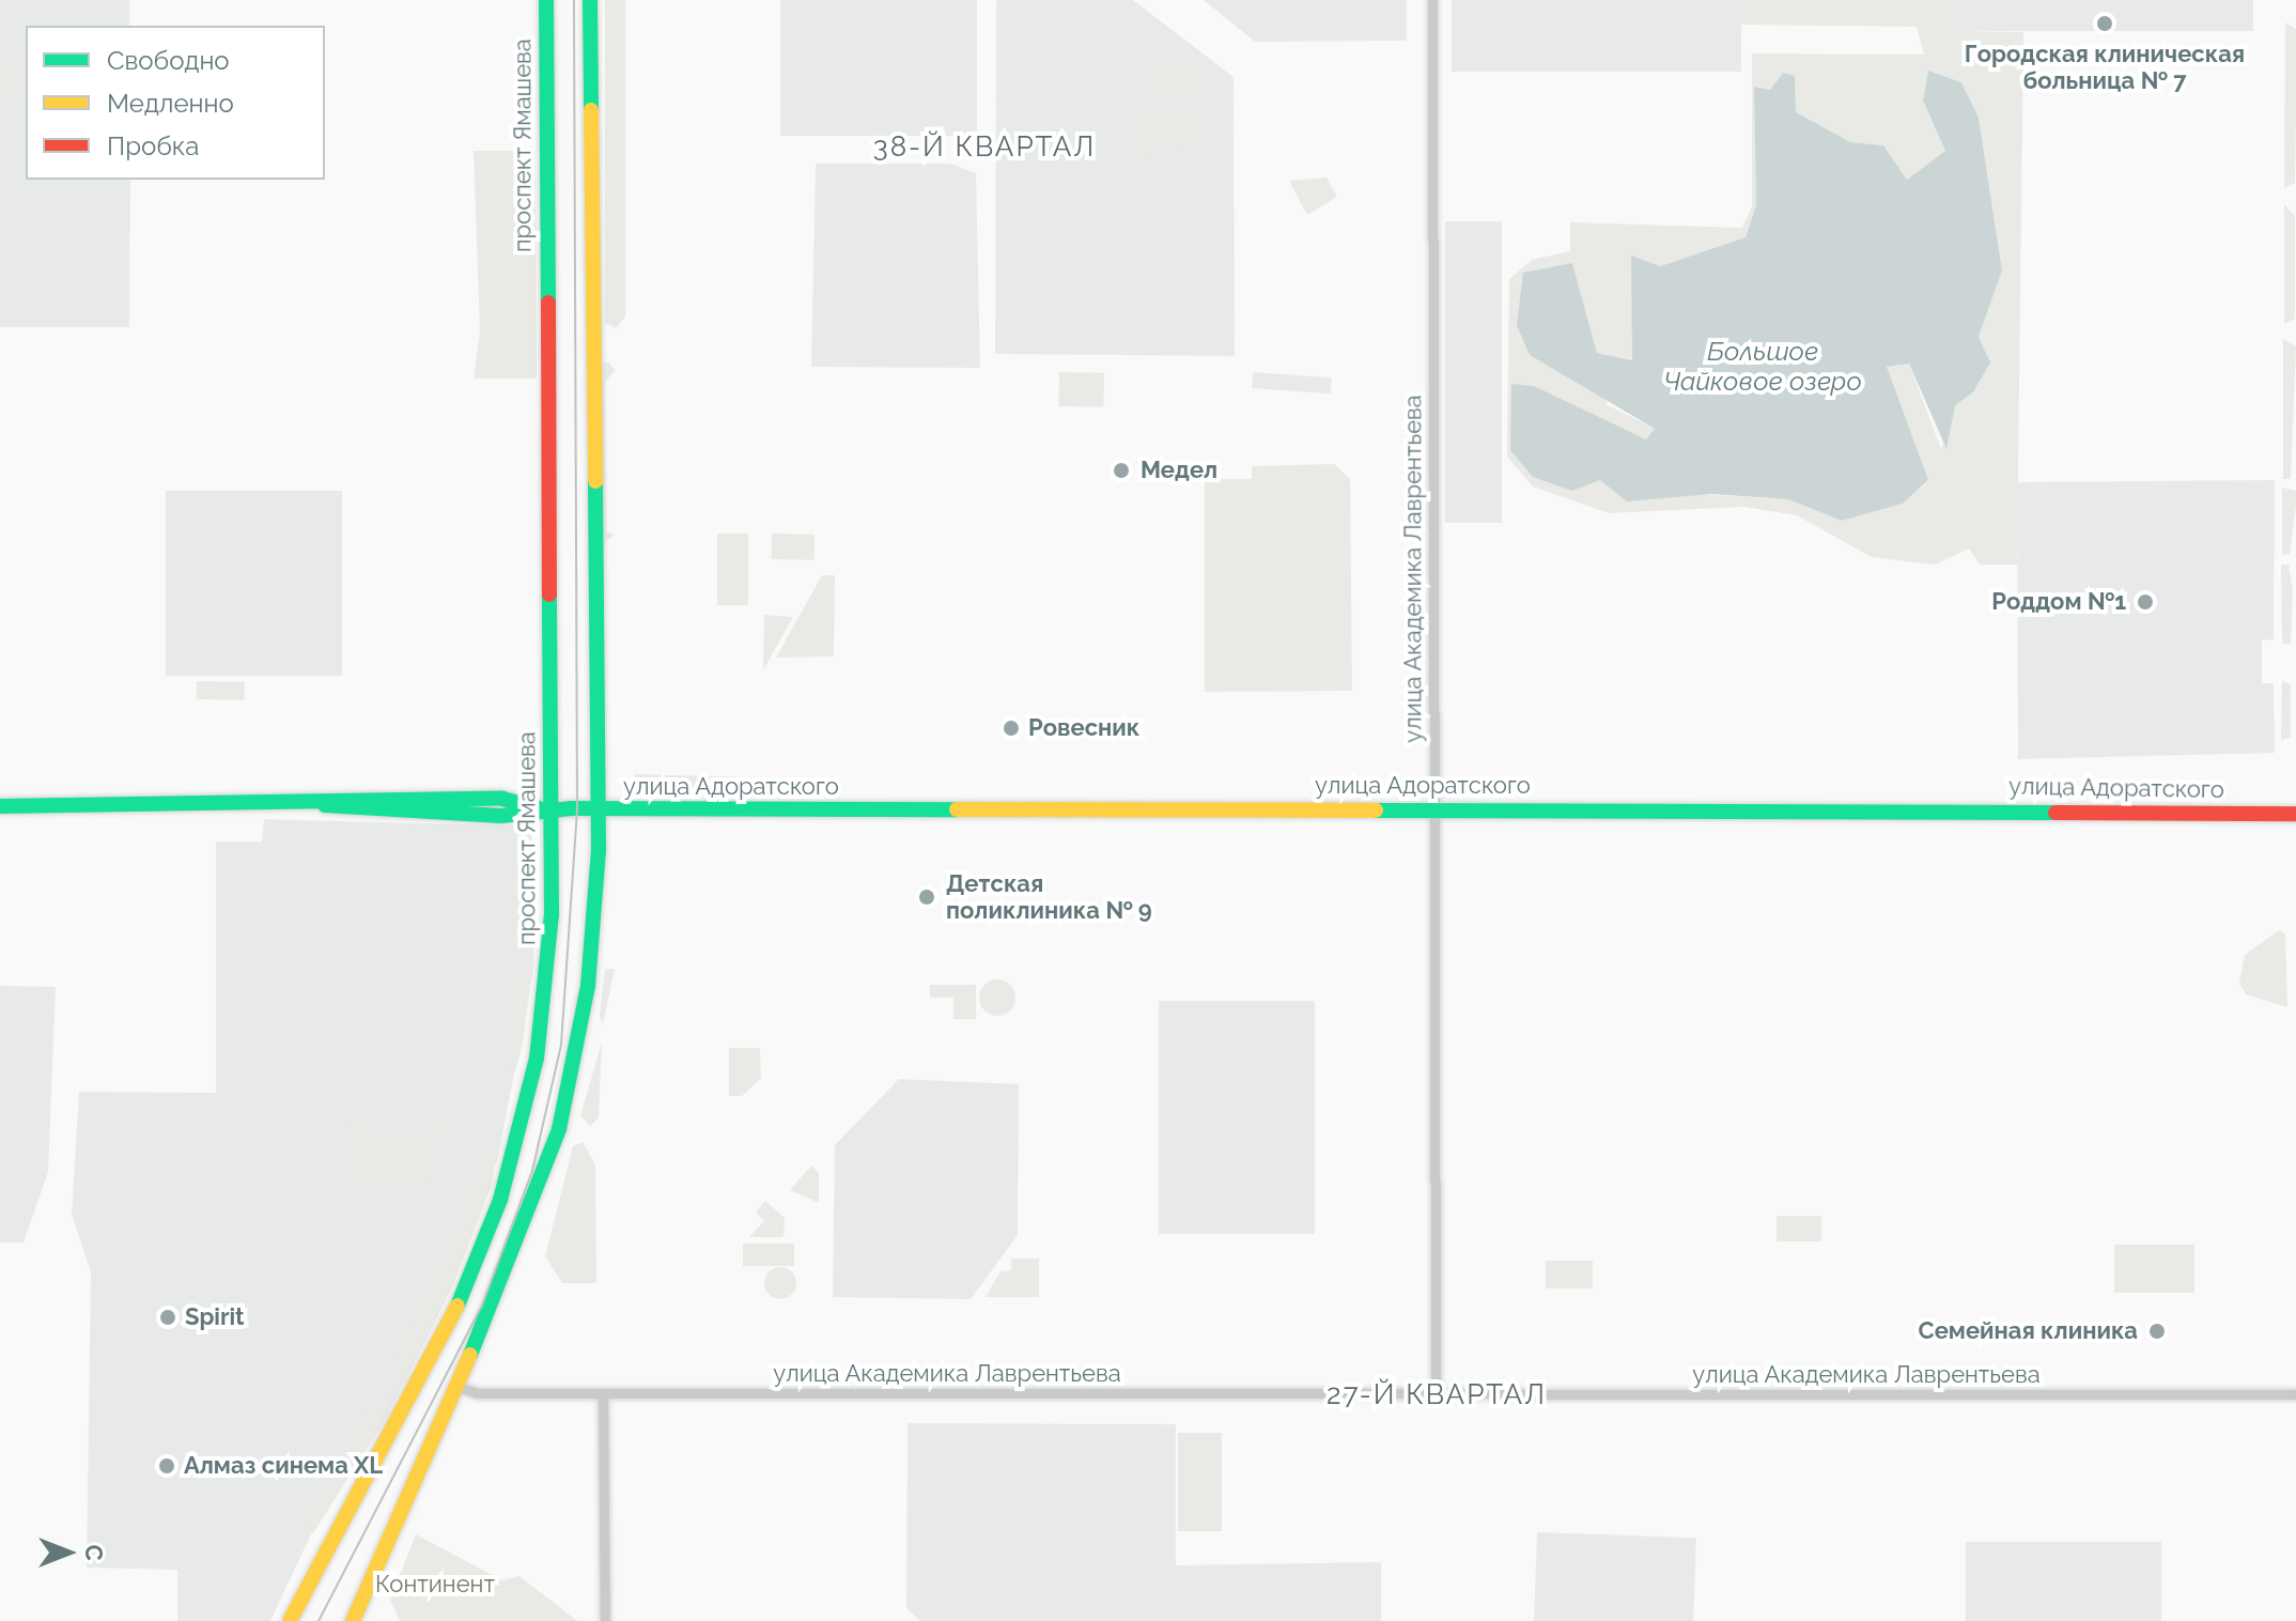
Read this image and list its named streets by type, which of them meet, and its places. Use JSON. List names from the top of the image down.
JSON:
{
  "streets": {
    "main road": ["проспект Ямашева", "улица Адоратского"],
    "street": ["улица Академика Лаврентьева"]
  },
  "crossings": [
    ["проспект Ямашева", "улица Адоратского"],
    ["улица Академика Лаврентьева", "улица Адоратского"]
  ],
  "districts": ["38-Й КВАРТАЛ", "27-Й КВАРТАЛ"],
  "water": ["Большое Чайковое озеро"],
  "parks": ["Континент"],
  "places": [
    "Городская клиническая больница № 7",
    "Медел",
    "Роддом №1",
    "Ровесник",
    "Детская поликлиника № 9",
    "Spirit",
    "Семейная клиника",
    "Алмаз синема XL"
  ],
  "legend": ["Свободно", "Медленно", "Пробка"],
  "north": "right"
}
